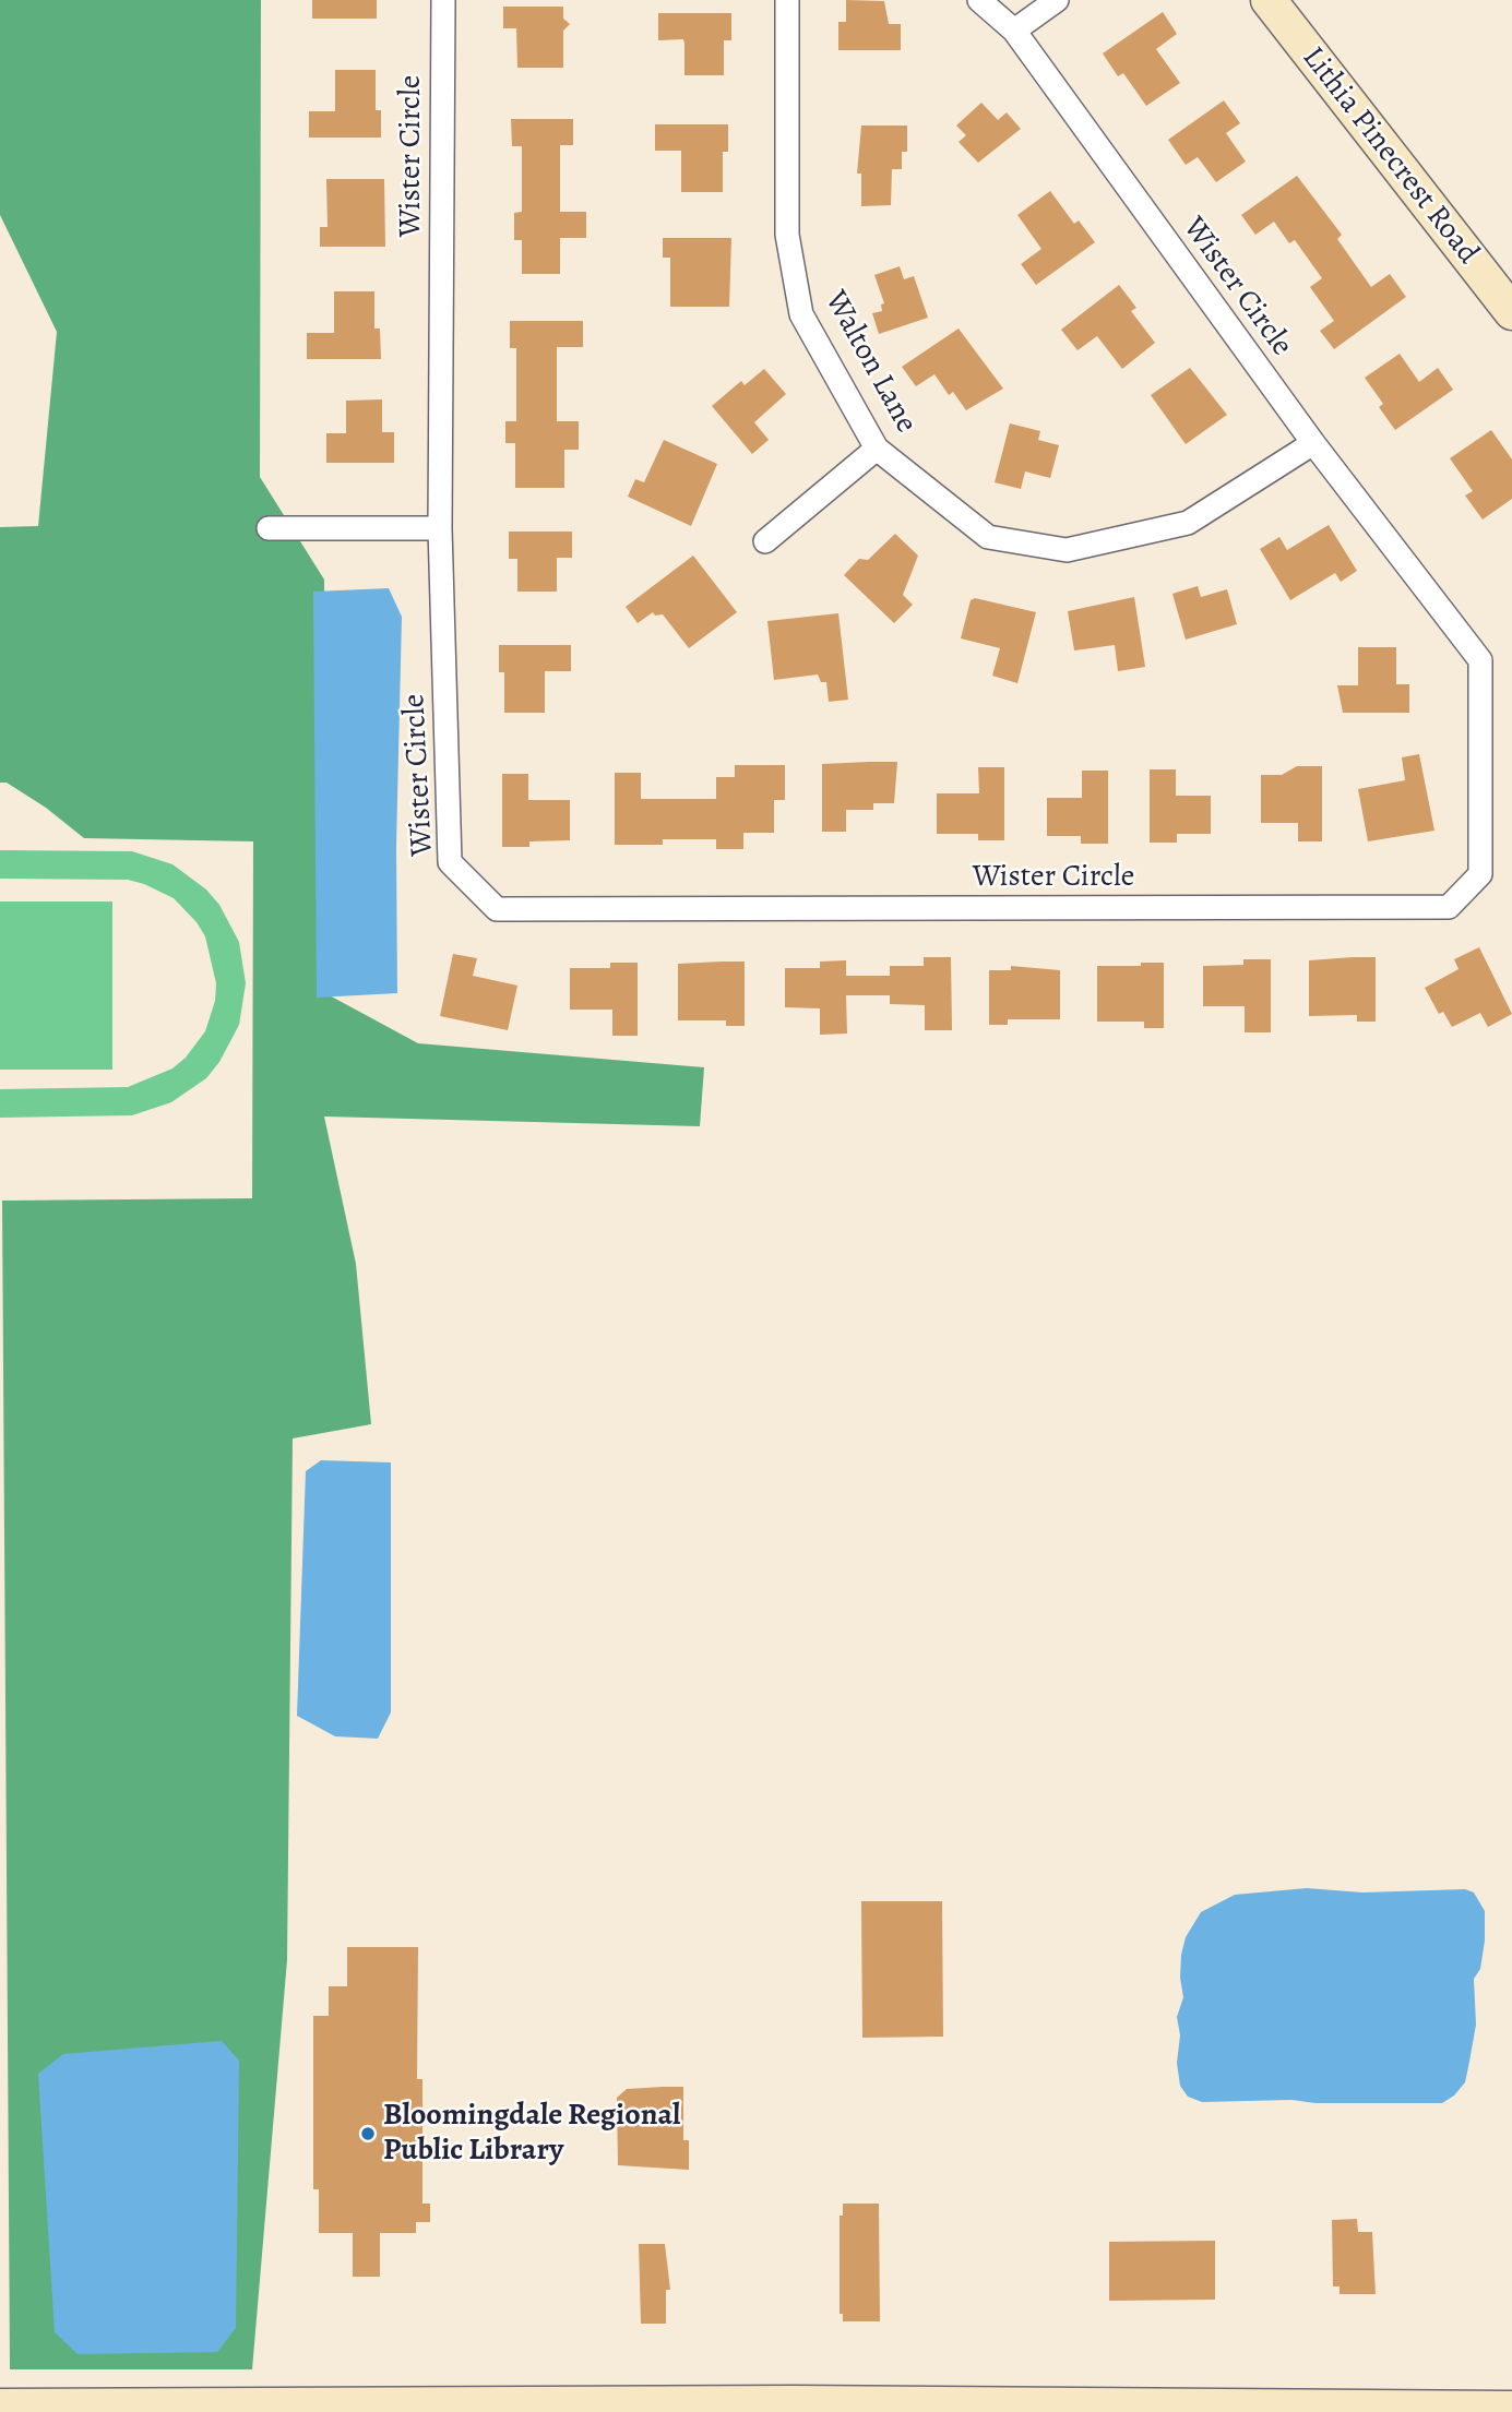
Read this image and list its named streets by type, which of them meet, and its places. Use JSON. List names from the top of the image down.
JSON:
{
  "streets": {
    "main road": ["Lithia Pinecrest Road"],
    "street": ["Wister Circle", "Walton Lane"]
  },
  "crossings": [
    ["Wister Circle", "Walton Lane"]
  ],
  "places": ["Bloomingdale Regional Public Library"]
}
